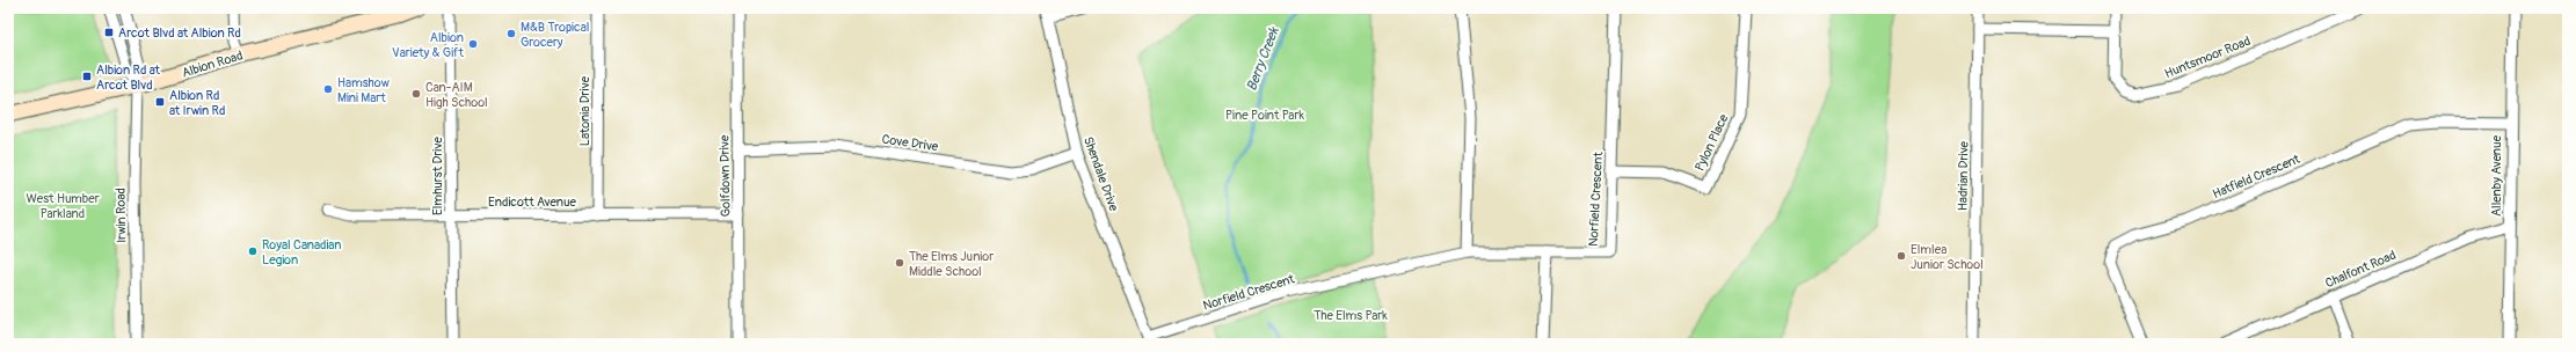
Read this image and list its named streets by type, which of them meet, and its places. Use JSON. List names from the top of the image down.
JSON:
{
  "streets": {
    "main road": ["Albion Road"],
    "street": [
      "Huntsmoor Road",
      "Latonia Drive",
      "Cove Drive",
      "Pylon Place",
      "Shendale Drive",
      "Elmhurst Drive",
      "Golfdown Drive",
      "Hadrian Drive",
      "Hatfield Crescent",
      "Allenby Avenue",
      "Norfield Crescent",
      "Endicott Avenue",
      "Irwin Road",
      "Chalfont Road"
    ]
  },
  "crossings": [
    ["Albion Road", "Irwin Road"],
    ["Latonia Drive", "Endicott Avenue"],
    ["Cove Drive", "Shendale Drive"],
    ["Cove Drive", "Golfdown Drive"],
    ["Pylon Place", "Norfield Crescent"],
    ["Shendale Drive", "Norfield Crescent"],
    ["Elmhurst Drive", "Endicott Avenue"],
    ["Golfdown Drive", "Endicott Avenue"],
    ["Hatfield Crescent", "Allenby Avenue"],
    ["Allenby Avenue", "Chalfont Road"]
  ],
  "water": ["Berry Creek"],
  "parks": ["Pine Point Park", "West Humber Parkland", "The Elms Park"],
  "places": {
    "transit": ["Arcot Blvd at Albion Rd", "Albion Rd at Arcot Blvd", "Albion Rd at Irwin Rd"],
    "other": [
      "M&B Tropical Grocery",
      "Albion Variety & Gift",
      "Hamshow Mini Mart",
      "Can-AIM High School",
      "Royal Canadian Legion",
      "Elmlea Junior School",
      "The Elms Junior Middle School"
    ]
  }
}
